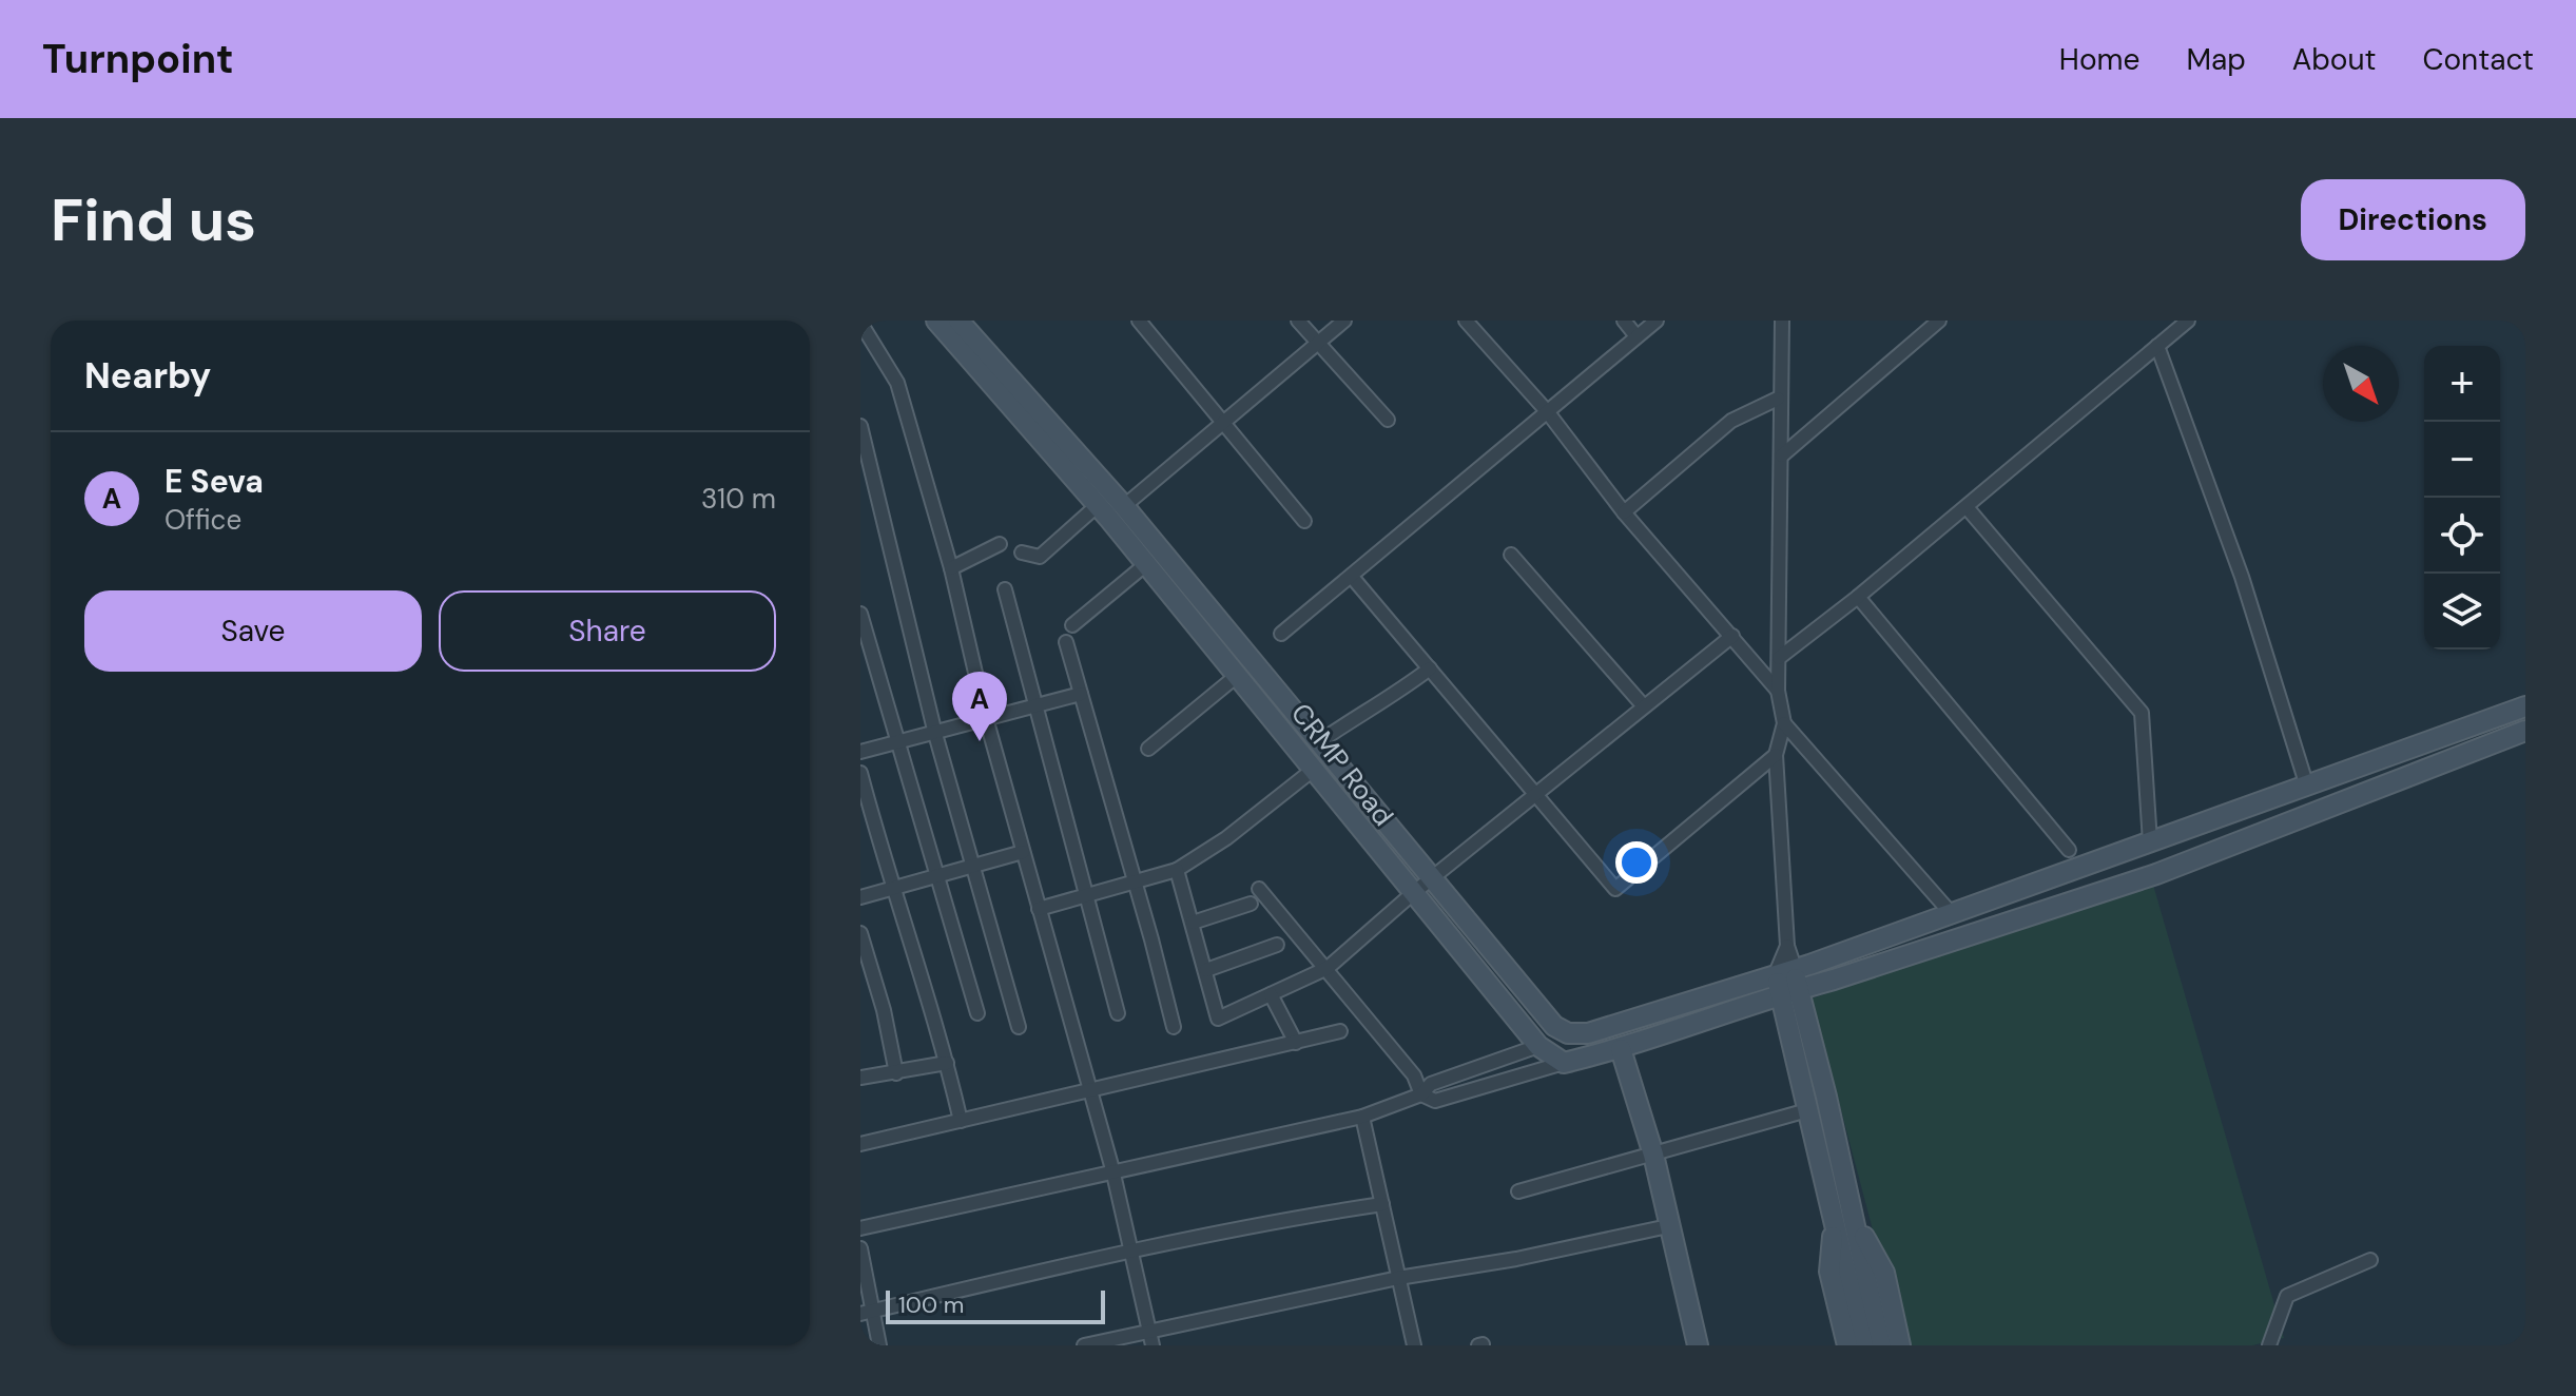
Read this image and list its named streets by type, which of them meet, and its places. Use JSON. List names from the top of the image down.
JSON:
{
  "streets": {
    "main road": ["CRMP Road"]
  },
  "scale_bar": "100 m",
  "north": "bottom right",
  "page": {
    "header": "Turnpoint",
    "nav": [
      "Home",
      "Map",
      "About",
      "Contact"
    ],
    "buttons": [
      "Directions",
      ["Save", "Share"]
    ],
    "title": "Find us",
    "heading": "Nearby",
    "map_buttons": ["+", "−"],
    "list": [
      {
        "mark": "A",
        "name": "E Seva",
        "note": "Office",
        "value": "310 m"
      }
    ],
    "pins": "A",
    "scale": "100 m"
  }
}
